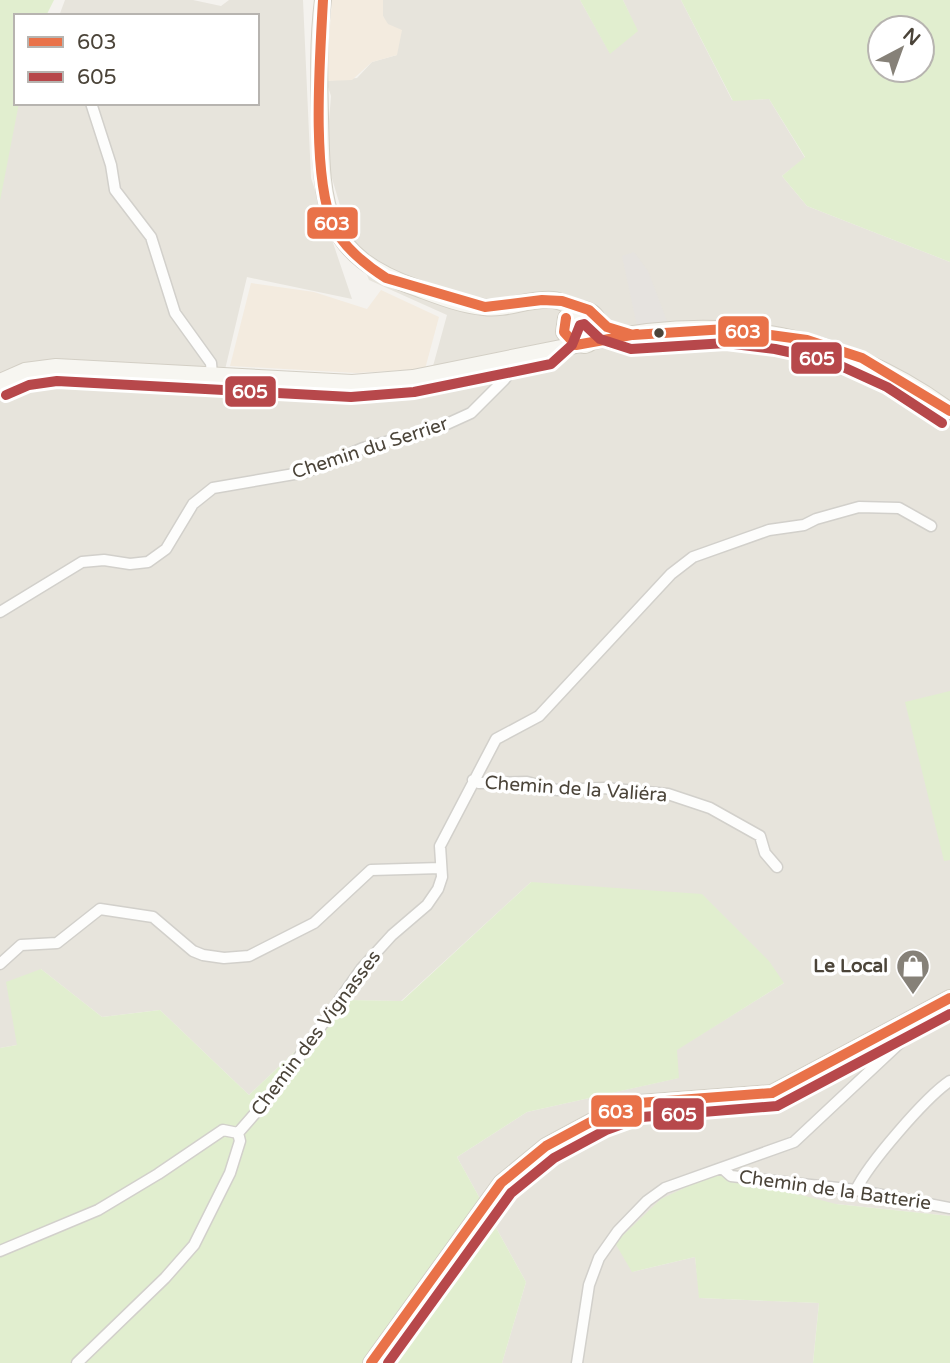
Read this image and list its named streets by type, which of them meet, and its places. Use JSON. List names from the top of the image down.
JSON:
{
  "streets": {
    "street": [
      "Chemin du Serrier",
      "Chemin de la Valiéra",
      "Chemin des Vignasses",
      "Chemin de la Batterie"
    ]
  },
  "crossings": [
    ["Chemin de la Valiéra", "Chemin des Vignasses"]
  ],
  "places": {
    "shop": ["Le Local"]
  },
  "lines": ["transit line 603", "transit line 605"],
  "legend": ["603", "605"],
  "north": "top right"
}
